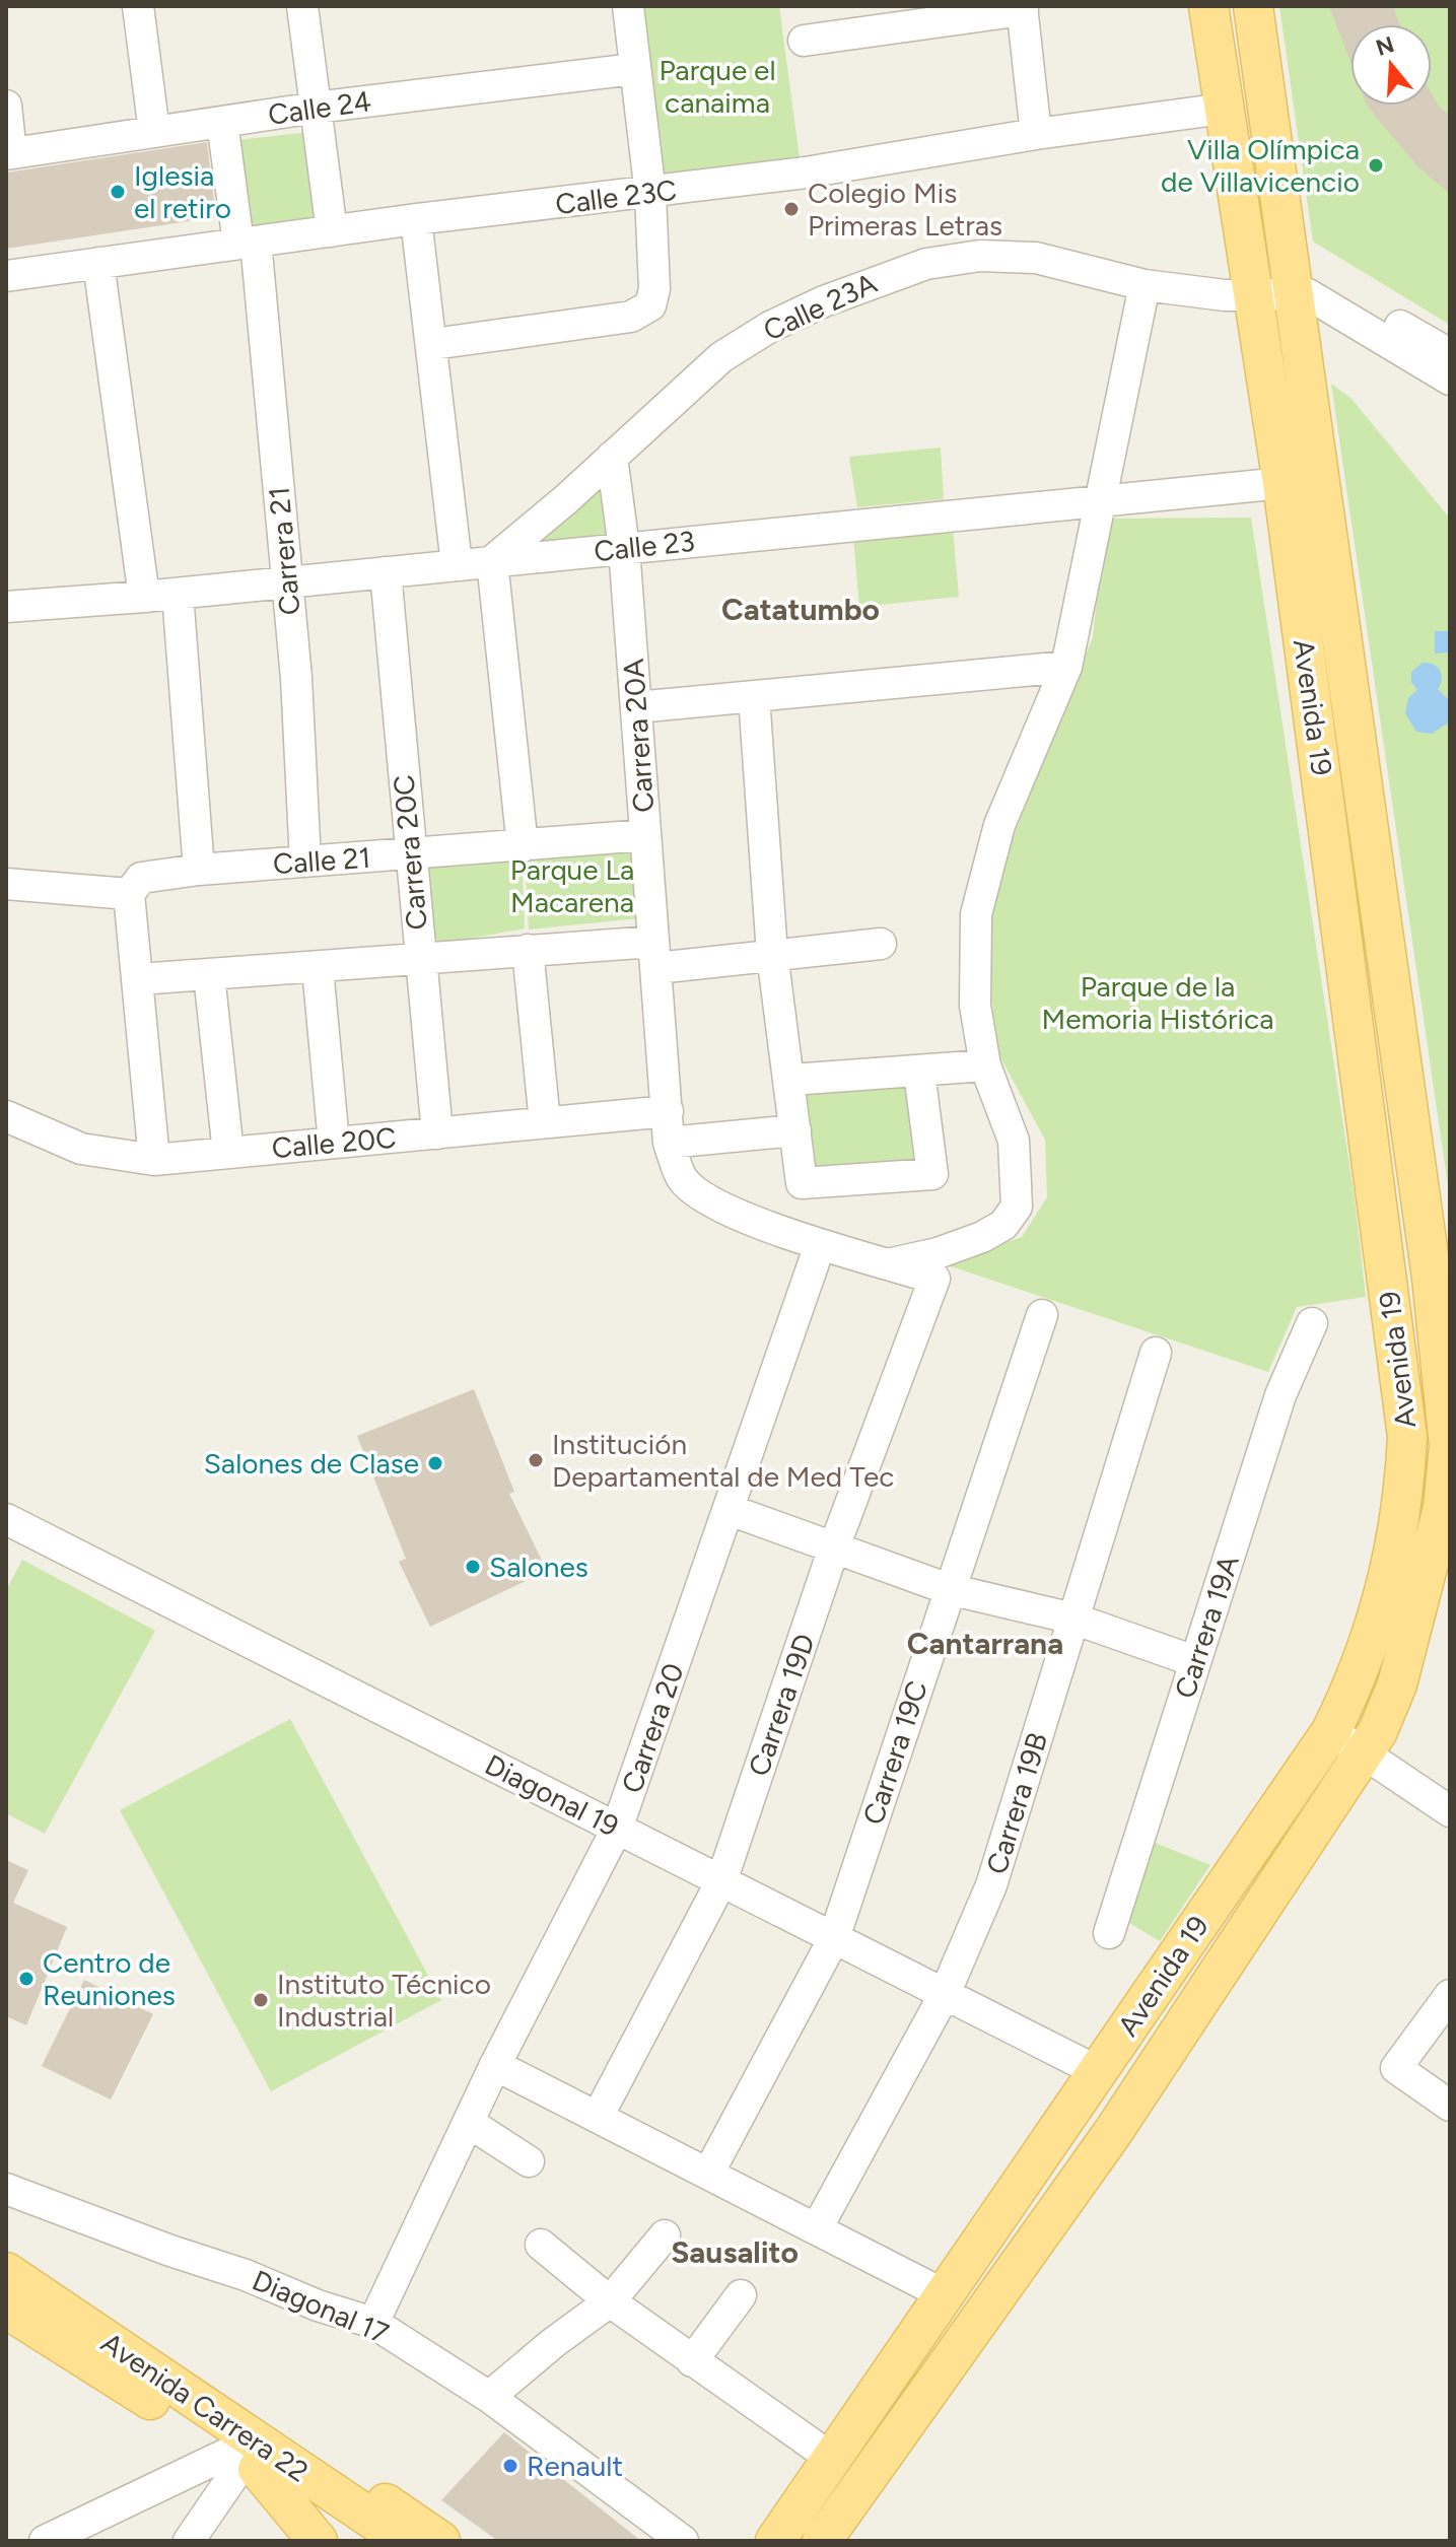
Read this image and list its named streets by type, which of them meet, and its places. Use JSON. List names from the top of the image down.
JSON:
{
  "streets": {
    "main road": ["Avenida 19", "Avenida Carrera 22"],
    "street": [
      "Calle 24",
      "Calle 23C",
      "Calle 23A",
      "Calle 23",
      "Carrera 21",
      "Carrera 20A",
      "Carrera 20C",
      "Calle 21",
      "Calle 20C",
      "Carrera 19A",
      "Carrera 19D",
      "Carrera 20",
      "Carrera 19C",
      "Diagonal 19",
      "Carrera 19B",
      "Diagonal 17"
    ]
  },
  "crossings": [
    ["Calle 24", "Carrera 21"],
    ["Calle 23C", "Carrera 21"],
    ["Calle 23C", "Avenida 19"],
    ["Calle 23A", "Calle 23"],
    ["Calle 23A", "Avenida 19"],
    ["Calle 23A", "Carrera 20A"],
    ["Calle 23", "Carrera 21"],
    ["Calle 23", "Avenida 19"],
    ["Calle 23", "Carrera 20A"],
    ["Calle 23", "Carrera 20C"],
    ["Carrera 21", "Calle 21"],
    ["Avenida 19", "Diagonal 19"],
    ["Carrera 20A", "Calle 21"],
    ["Carrera 20A", "Calle 20C"],
    ["Carrera 20C", "Calle 21"],
    ["Carrera 20C", "Calle 20C"],
    ["Carrera 19D", "Diagonal 19"],
    ["Carrera 20", "Diagonal 19"],
    ["Carrera 20", "Diagonal 17"],
    ["Carrera 19C", "Diagonal 19"],
    ["Diagonal 19", "Carrera 19B"]
  ],
  "districts": ["Catatumbo", "Cantarrana", "Sausalito"],
  "parks": ["Parque el canaima", "Parque La Macarena", "Parque de la Memoria Histórica"],
  "places": [
    "Villa Olímpica de Villavicencio",
    "Iglesia el retiro",
    "Colegio Mis Primeras Letras",
    "Institución Departamental de Med Tec",
    "Salones de Clase",
    "Salones",
    "Centro de Reuniones",
    "Instituto Técnico Industrial",
    "Renault"
  ],
  "north": "top"
}
